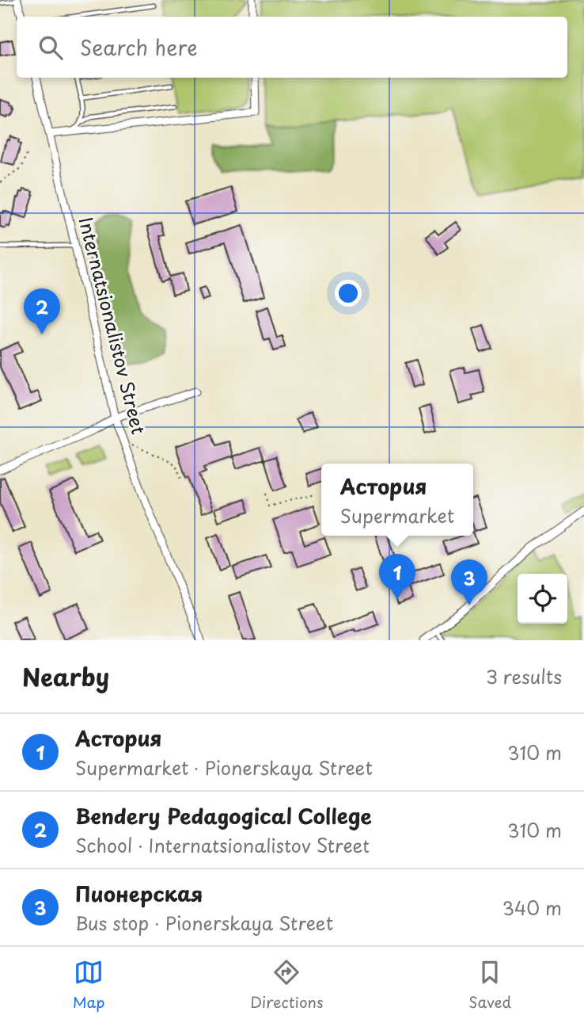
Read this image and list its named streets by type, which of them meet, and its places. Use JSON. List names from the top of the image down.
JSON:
{
  "streets": {
    "street": ["Internatsionalistov Street"]
  },
  "page": {
    "search": "Search here",
    "pins": ["2", "1", "3"],
    "popup": ["Астория", "Supermarket"],
    "heading": ["Nearby", "3 results"],
    "list": [
      {
        "mark": "1",
        "name": "Астория",
        "note": "Supermarket · Pionerskaya Street",
        "value": "310 m"
      },
      {
        "mark": "2",
        "name": "Bendery Pedagogical College",
        "note": "School · Internatsionalistov Street",
        "value": "310 m"
      },
      {
        "mark": "3",
        "name": "Пионерская",
        "note": "Bus stop · Pionerskaya Street",
        "value": "340 m"
      }
    ],
    "nav": ["Map", "Directions", "Saved"]
  }
}
